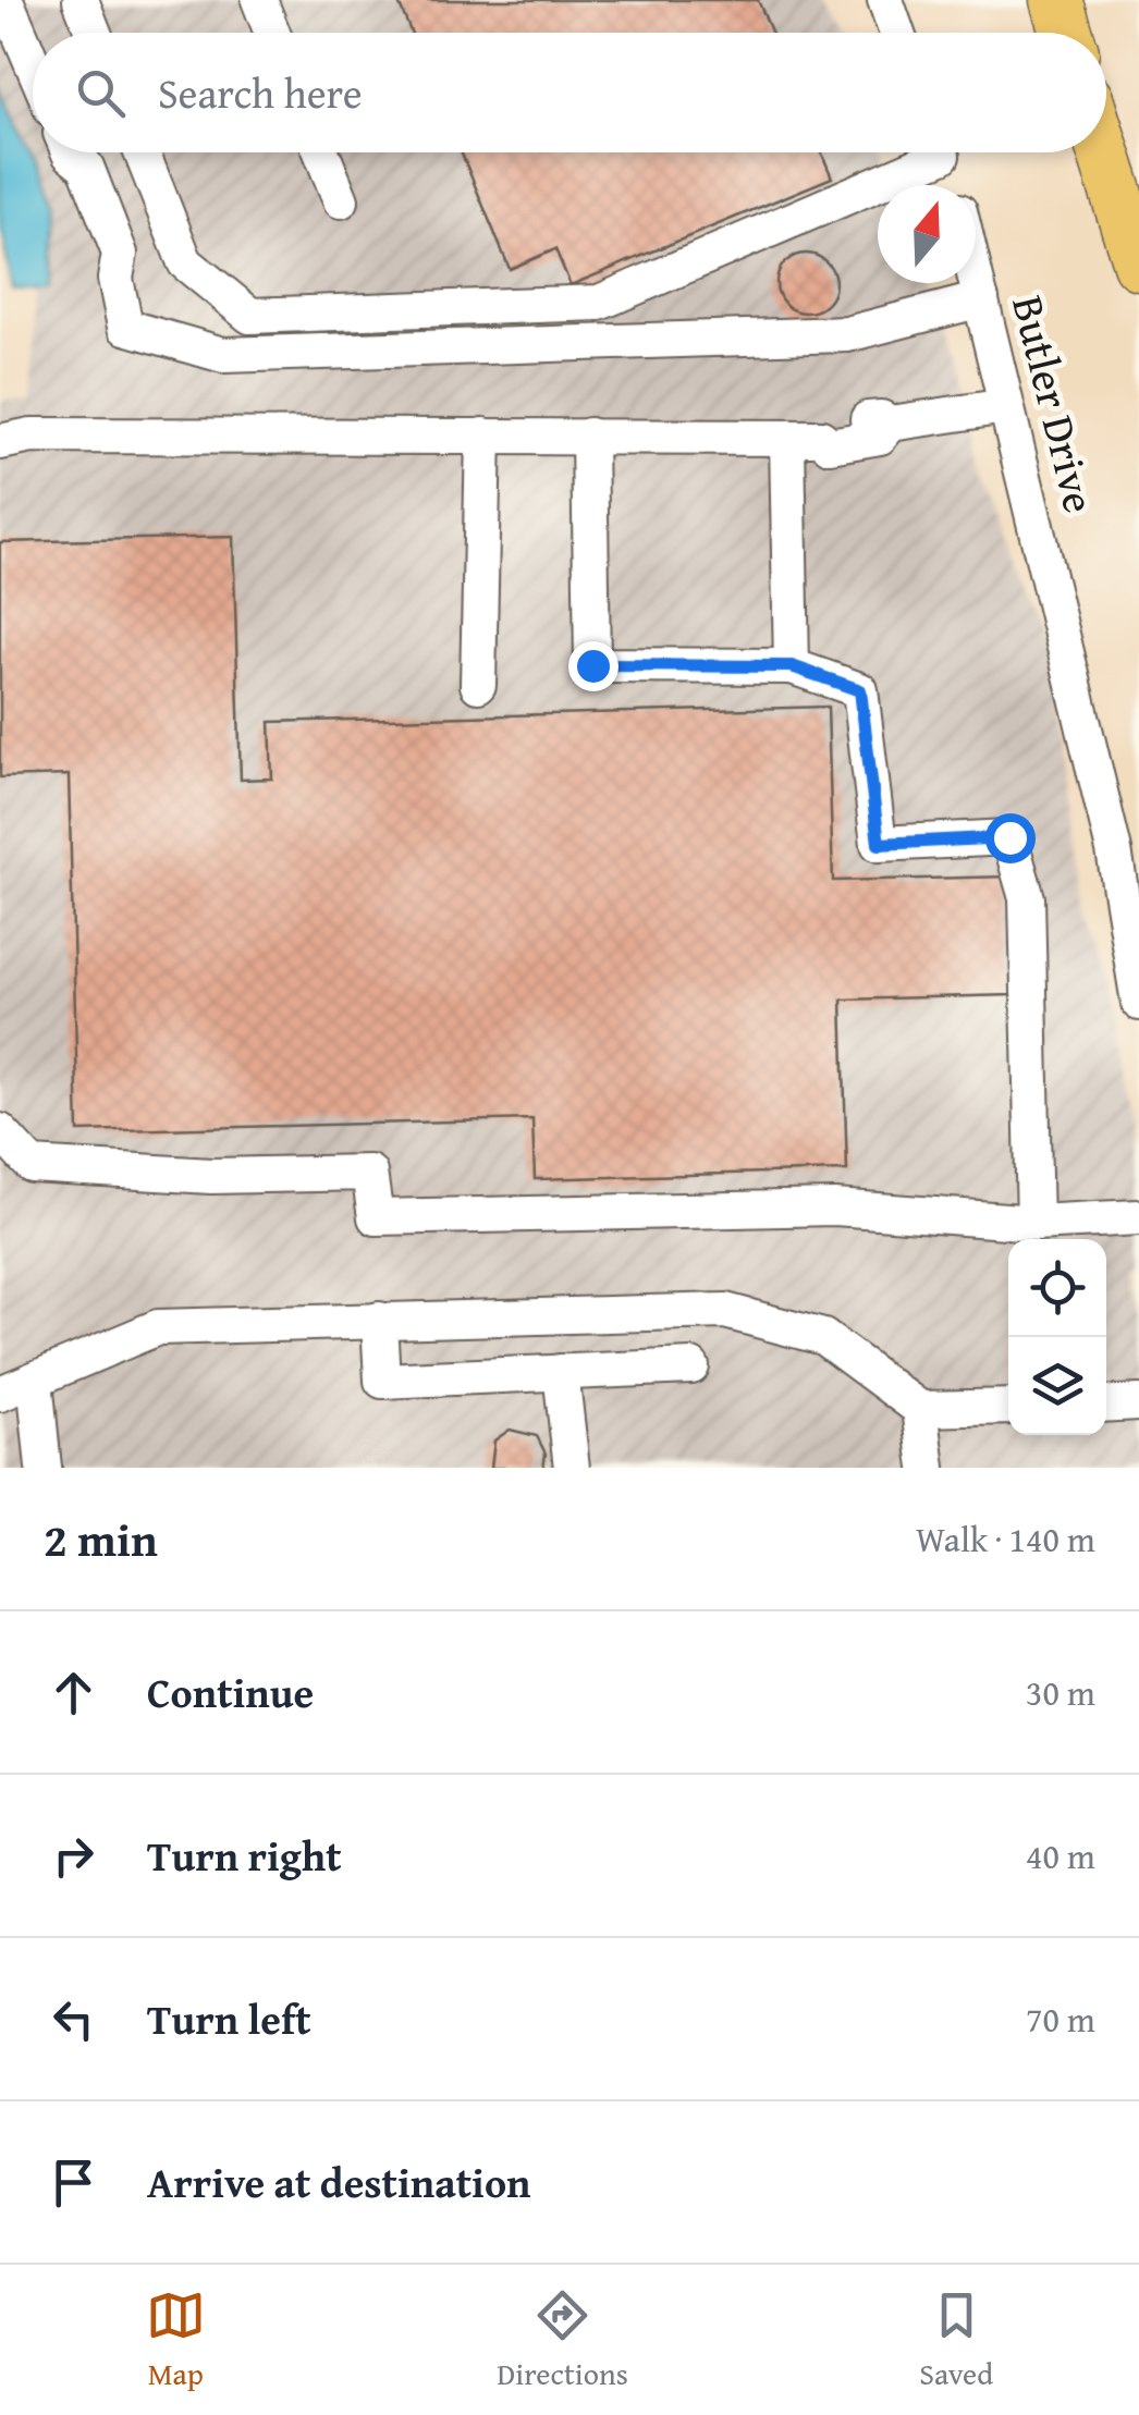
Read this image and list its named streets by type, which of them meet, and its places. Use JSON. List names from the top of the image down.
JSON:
{
  "streets": {
    "street": ["Butler Drive"]
  },
  "north": "top",
  "page": {
    "search": "Search here",
    "heading": ["2 min", "Walk · 140 m"],
    "list": [
      ["Continue", "30 m"],
      ["Turn right", "40 m"],
      ["Turn left", "70 m"],
      "Arrive at destination"
    ],
    "nav": ["Map", "Directions", "Saved"]
  }
}
